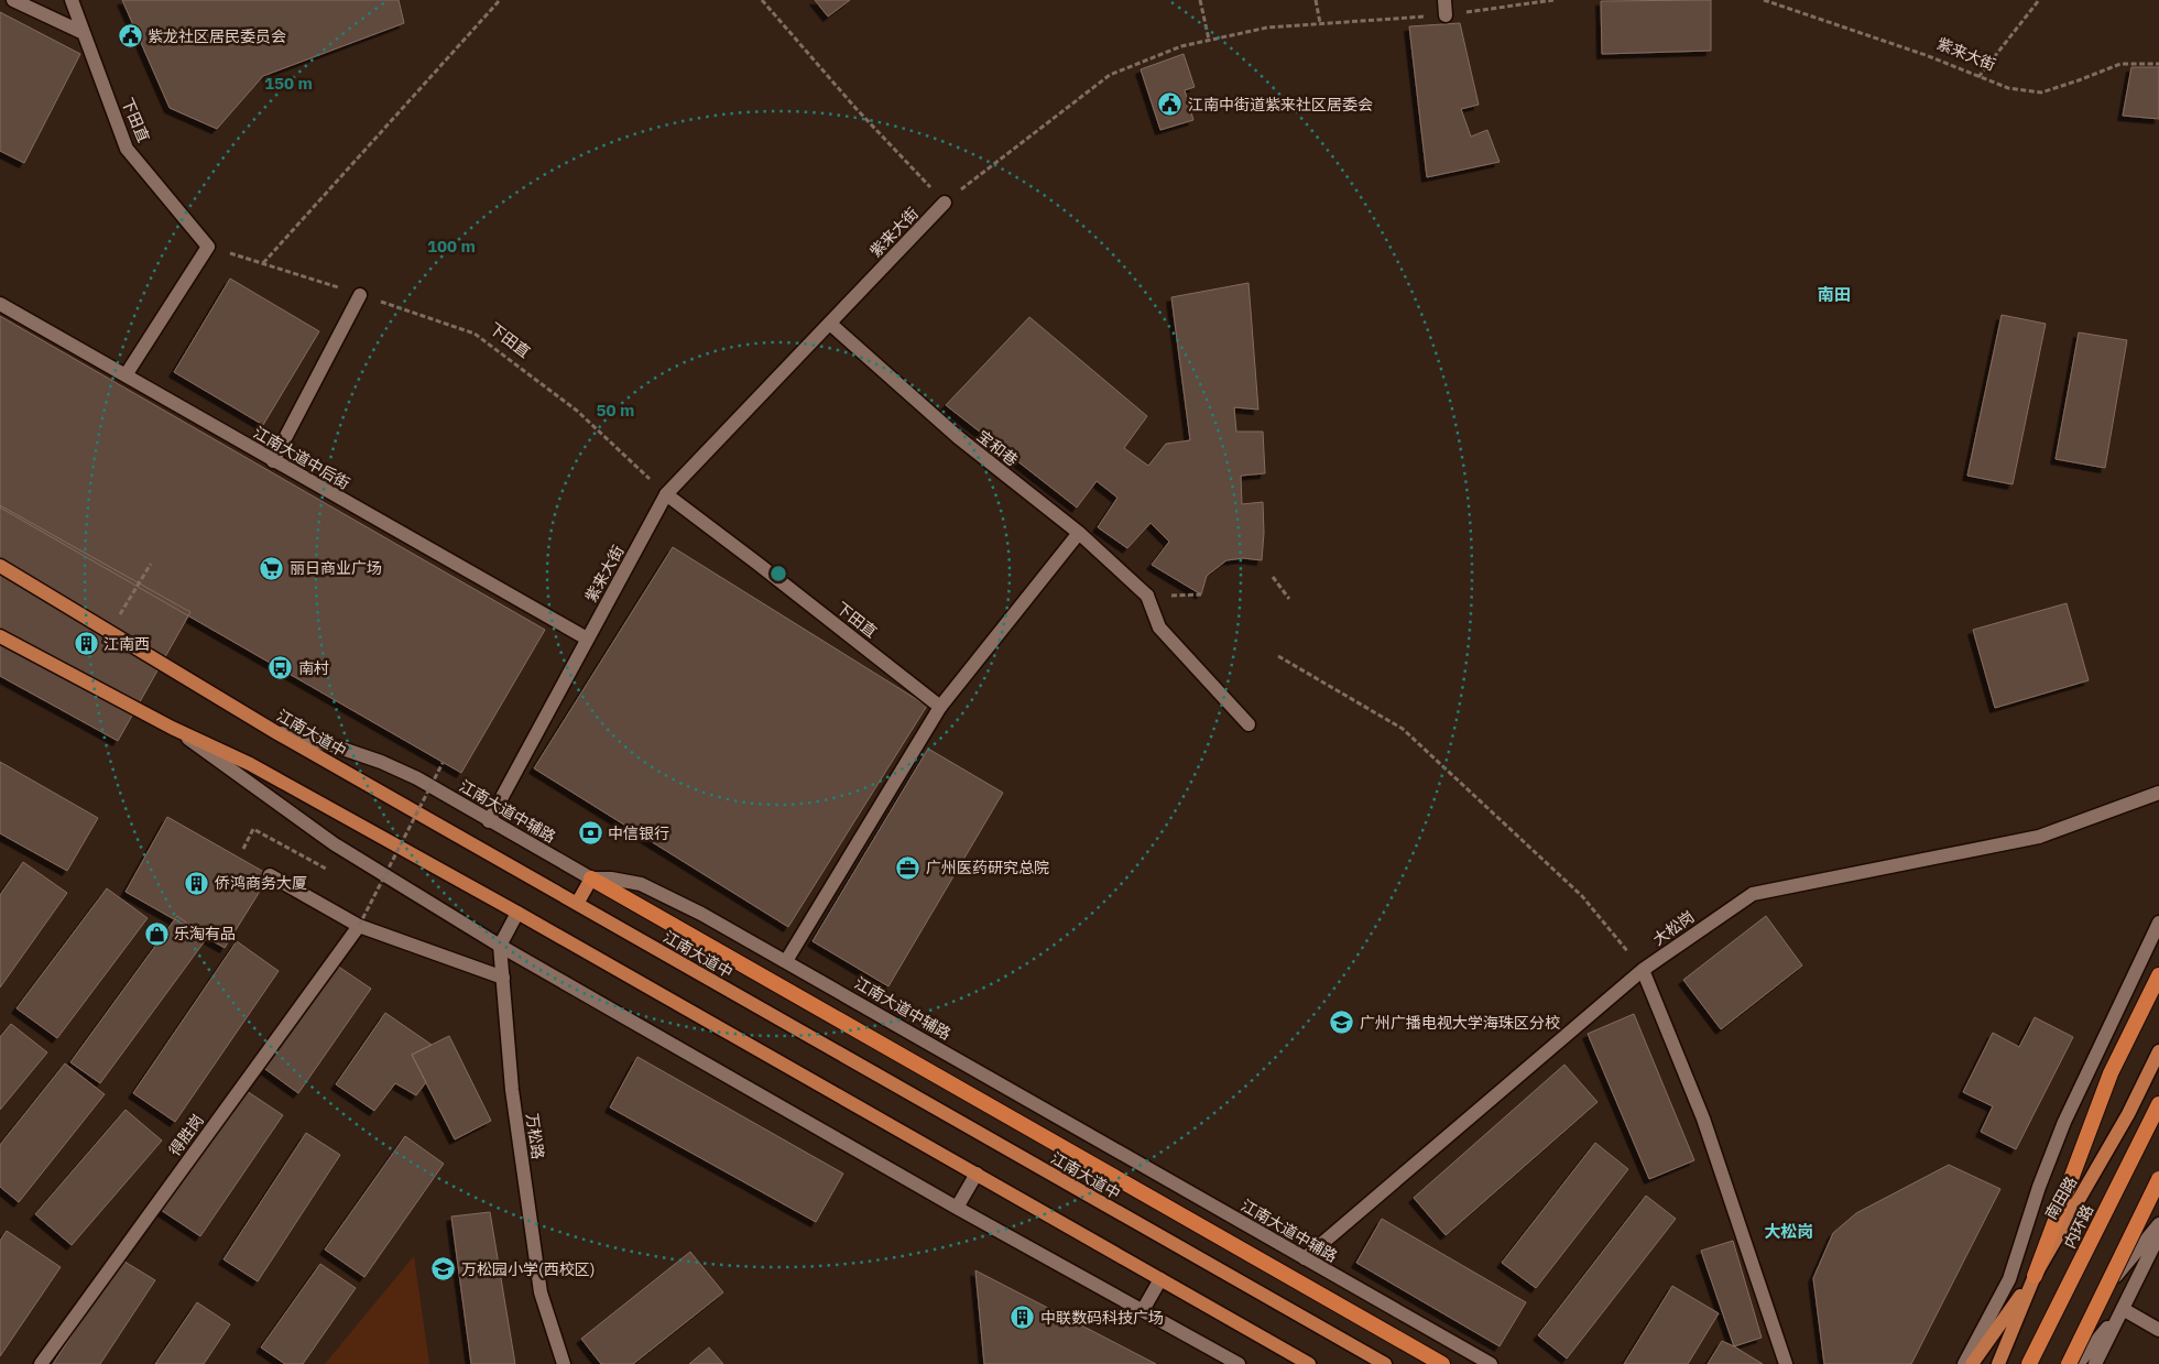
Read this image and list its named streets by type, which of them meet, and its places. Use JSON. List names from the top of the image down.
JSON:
{
  "streets": {
    "highway": ["内环路"],
    "main road": ["江南大道中", "南田路"],
    "street": [
      "紫来大街",
      "下田直",
      "宝和巷",
      "江南大道中后街",
      "江南大道中辅路",
      "大松岗",
      "得胜岗",
      "万松路"
    ]
  },
  "crossings": [
    ["紫来大街", "下田直"],
    ["紫来大街", "宝和巷"],
    ["紫来大街", "江南大道中后街"],
    ["紫来大街", "江南大道中辅路"],
    ["江南大道中", "江南大道中辅路"],
    ["江南大道中辅路", "大松岗"]
  ],
  "districts": ["南田", "大松岗"],
  "places": {
    "public building": ["紫龙社区居民委员会", "江南中街道紫来社区居委会"],
    "supermarket": ["丽日商业广场"],
    "building": ["江南西", "侨鸿商务大厦", "中联数码科技广场"],
    "bus stop": ["南村"],
    "bank": ["中信银行"],
    "office": ["广州医药研究总院"],
    "shop": ["乐淘有品"],
    "school or university": ["广州广播电视大学海珠区分校", "万松园小学(西校区)"]
  },
  "rings": ["150 m", "100 m", "50 m"]
}
